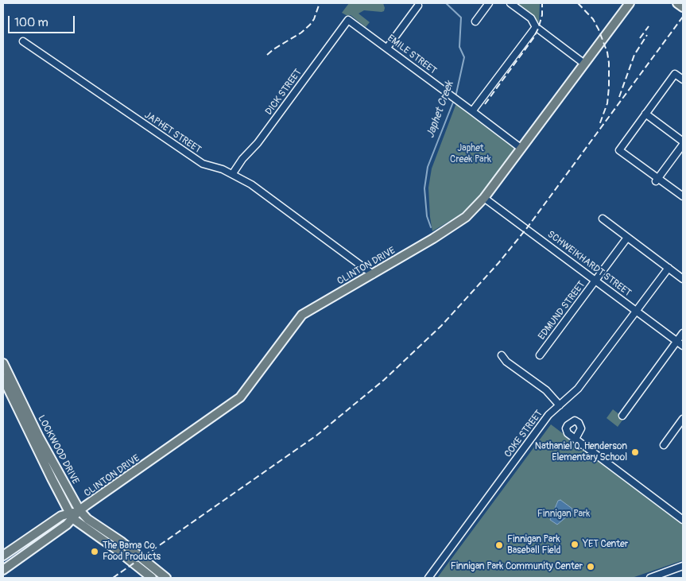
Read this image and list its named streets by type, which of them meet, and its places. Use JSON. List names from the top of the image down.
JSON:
{
  "streets": {
    "main road": ["CLINTON DRIVE", "LOCKWOOD DRIVE"],
    "street": [
      "EMILE STREET",
      "DICK STREET",
      "JAPHET STREET",
      "SCHWEIKHARDT STREET",
      "EDMUND STREET",
      "COKE STREET"
    ]
  },
  "crossings": [
    ["EMILE STREET", "DICK STREET"],
    ["EMILE STREET", "CLINTON DRIVE"],
    ["DICK STREET", "JAPHET STREET"],
    ["JAPHET STREET", "CLINTON DRIVE"],
    ["SCHWEIKHARDT STREET", "CLINTON DRIVE"],
    ["SCHWEIKHARDT STREET", "EDMUND STREET"],
    ["SCHWEIKHARDT STREET", "COKE STREET"],
    ["CLINTON DRIVE", "LOCKWOOD DRIVE"]
  ],
  "water": ["Japhet Creek"],
  "parks": ["Japhet Creek Park", "Finnigan Park"],
  "places": [
    "Nathaniel Q. Henderson Elementary School",
    "YET Center",
    "Finnigan Park Baseball Field",
    "The Bama Co. Food Products",
    "Finnigan Park Community Center"
  ],
  "scale_bar": "100 m"
}
